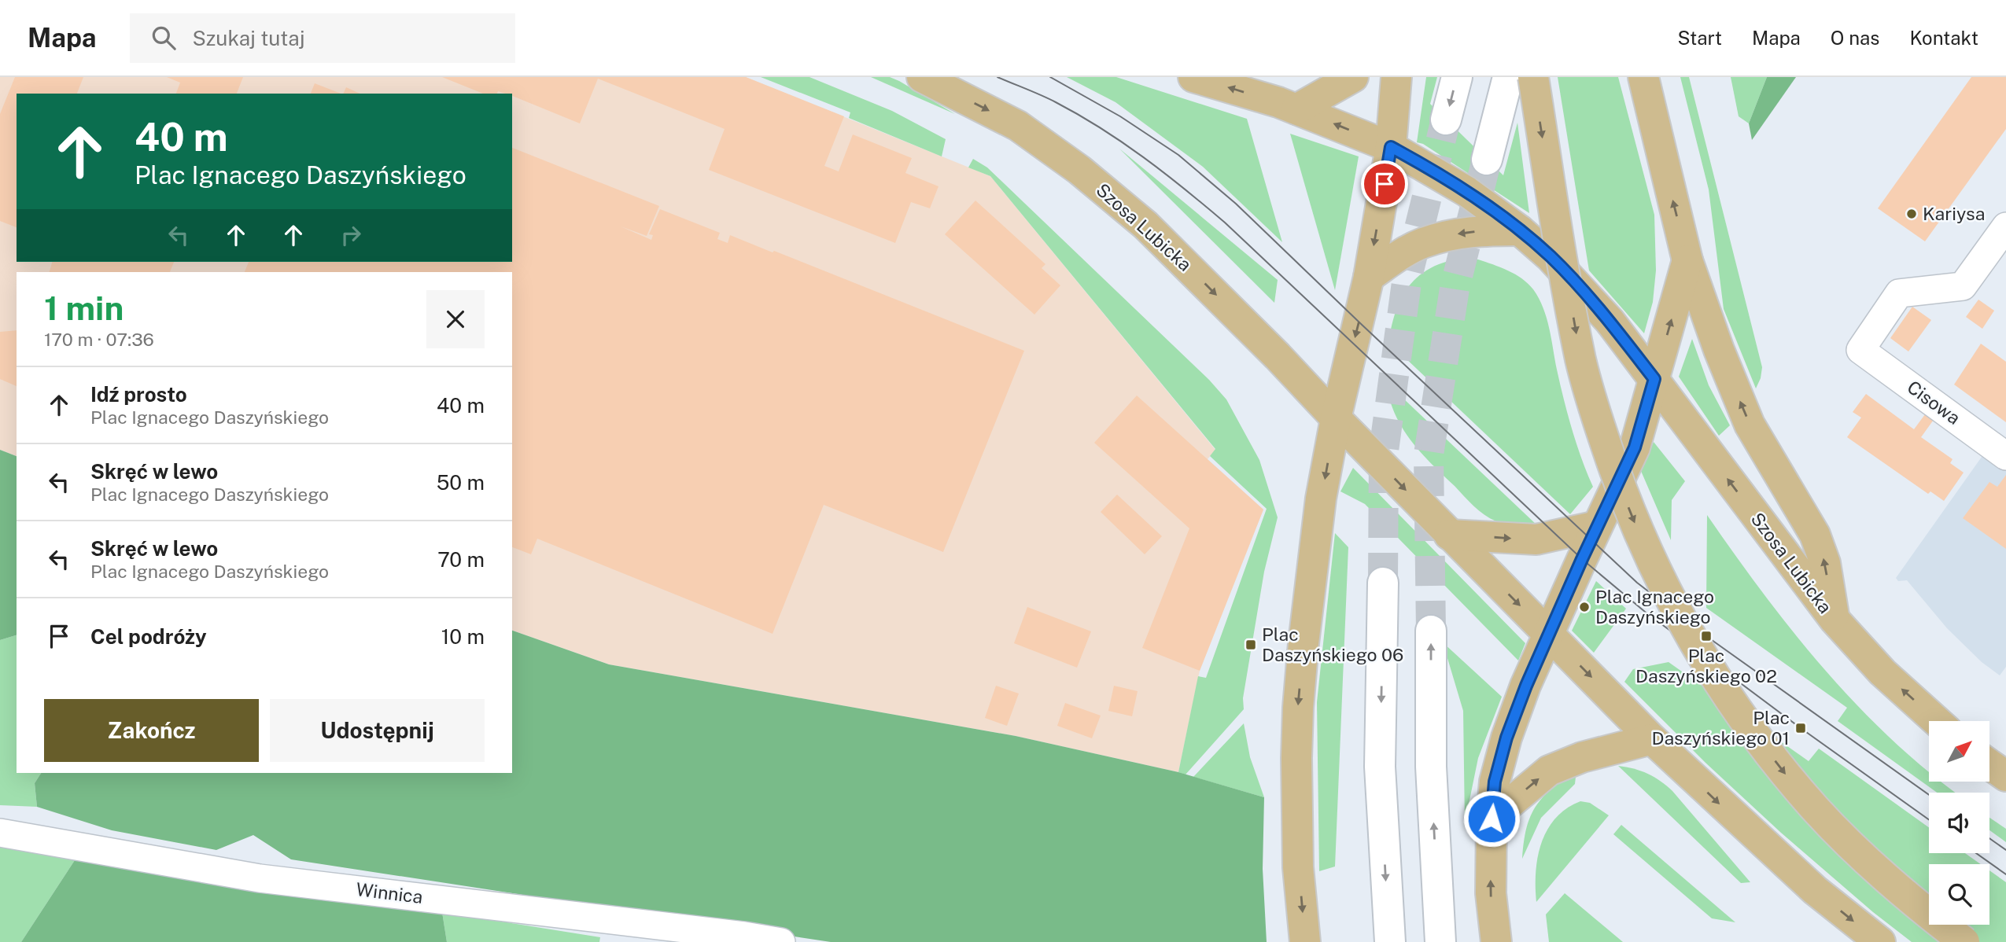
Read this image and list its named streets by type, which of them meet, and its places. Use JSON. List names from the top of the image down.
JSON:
{
  "streets": {
    "main road": ["Szosa Lubicka"],
    "street": ["Cisowa", "Winnica"]
  },
  "places": {
    "other": ["Kariysa", "Plac Ignacego Daszyńskiego"],
    "transit": ["Plac Daszyńskiego 02", "Plac Daszyńskiego 06", "Plac Daszyńskiego 01"]
  },
  "north": "top right",
  "page": {
    "header": "Mapa",
    "search": "Szukaj tutaj",
    "nav": [
      "Start",
      "Mapa",
      "O nas",
      "Kontakt"
    ],
    "turn": ["40 m", "Plac Ignacego Daszyńskiego"],
    "heading": ["1 min", "170 m · 07:36"],
    "list": [
      {
        "name": "Idź prosto",
        "note": "Plac Ignacego Daszyńskiego",
        "value": "40 m"
      },
      {
        "name": "Skręć w lewo",
        "note": "Plac Ignacego Daszyńskiego",
        "value": "50 m"
      },
      {
        "name": "Skręć w lewo",
        "note": "Plac Ignacego Daszyńskiego",
        "value": "70 m"
      },
      {
        "name": "Cel podróży",
        "value": "10 m"
      }
    ],
    "buttons": ["Zakończ", "Udostępnij"]
  }
}
